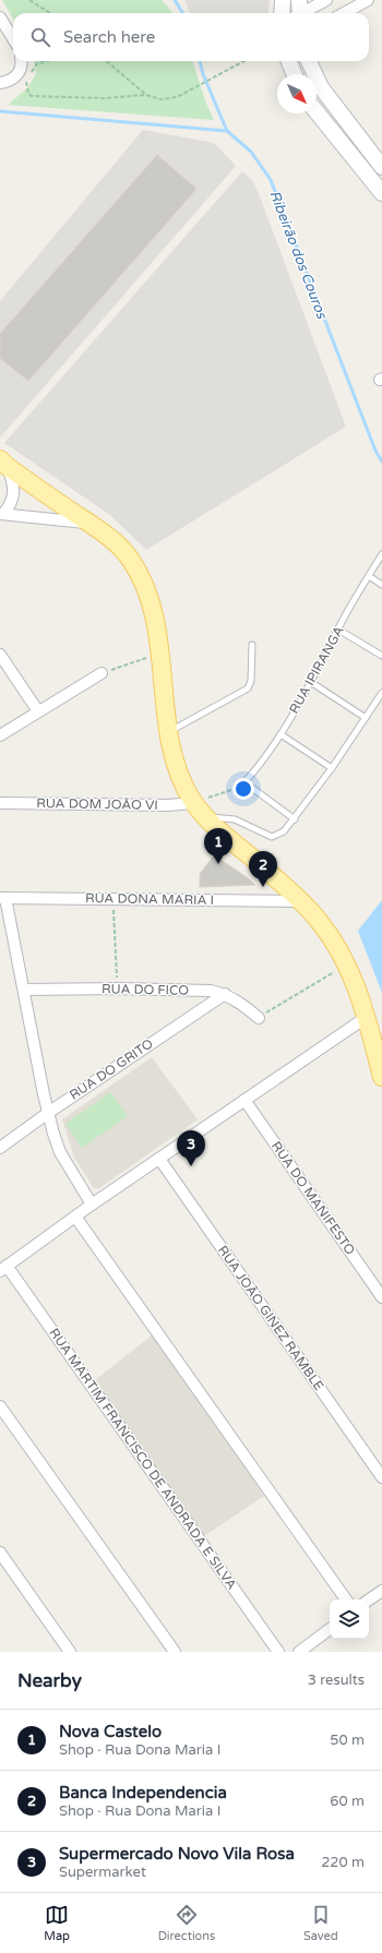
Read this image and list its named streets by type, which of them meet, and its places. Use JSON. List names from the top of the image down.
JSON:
{
  "streets": {
    "street": [
      "RUA DOM JOÃO VI",
      "RUA DONA MARIA I",
      "RUA DO FICO",
      "RUA DO GRITO",
      "RUA DO MANIFESTO",
      "RUA JOÃO GINEZ RAMBLE",
      "RUA MARTIM FRANCISCO DE ANDRADA E SILVA"
    ],
    "lane": ["RUA IPIRANGA"]
  },
  "crossings": [
    ["RUA DO FICO", "RUA DO GRITO"]
  ],
  "water": ["Ribeirão dos Couros"],
  "north": "bottom right",
  "page": {
    "search": "Search here",
    "pins": ["1", "2", "3"],
    "heading": ["Nearby", "3 results"],
    "list": [
      {
        "mark": "1",
        "name": "Nova Castelo",
        "note": "Shop · Rua Dona Maria I",
        "value": "50 m"
      },
      {
        "mark": "2",
        "name": "Banca Independencia",
        "note": "Shop · Rua Dona Maria I",
        "value": "60 m"
      },
      {
        "mark": "3",
        "name": "Supermercado Novo Vila Rosa",
        "note": "Supermarket",
        "value": "220 m"
      }
    ],
    "nav": ["Map", "Directions", "Saved"]
  }
}
